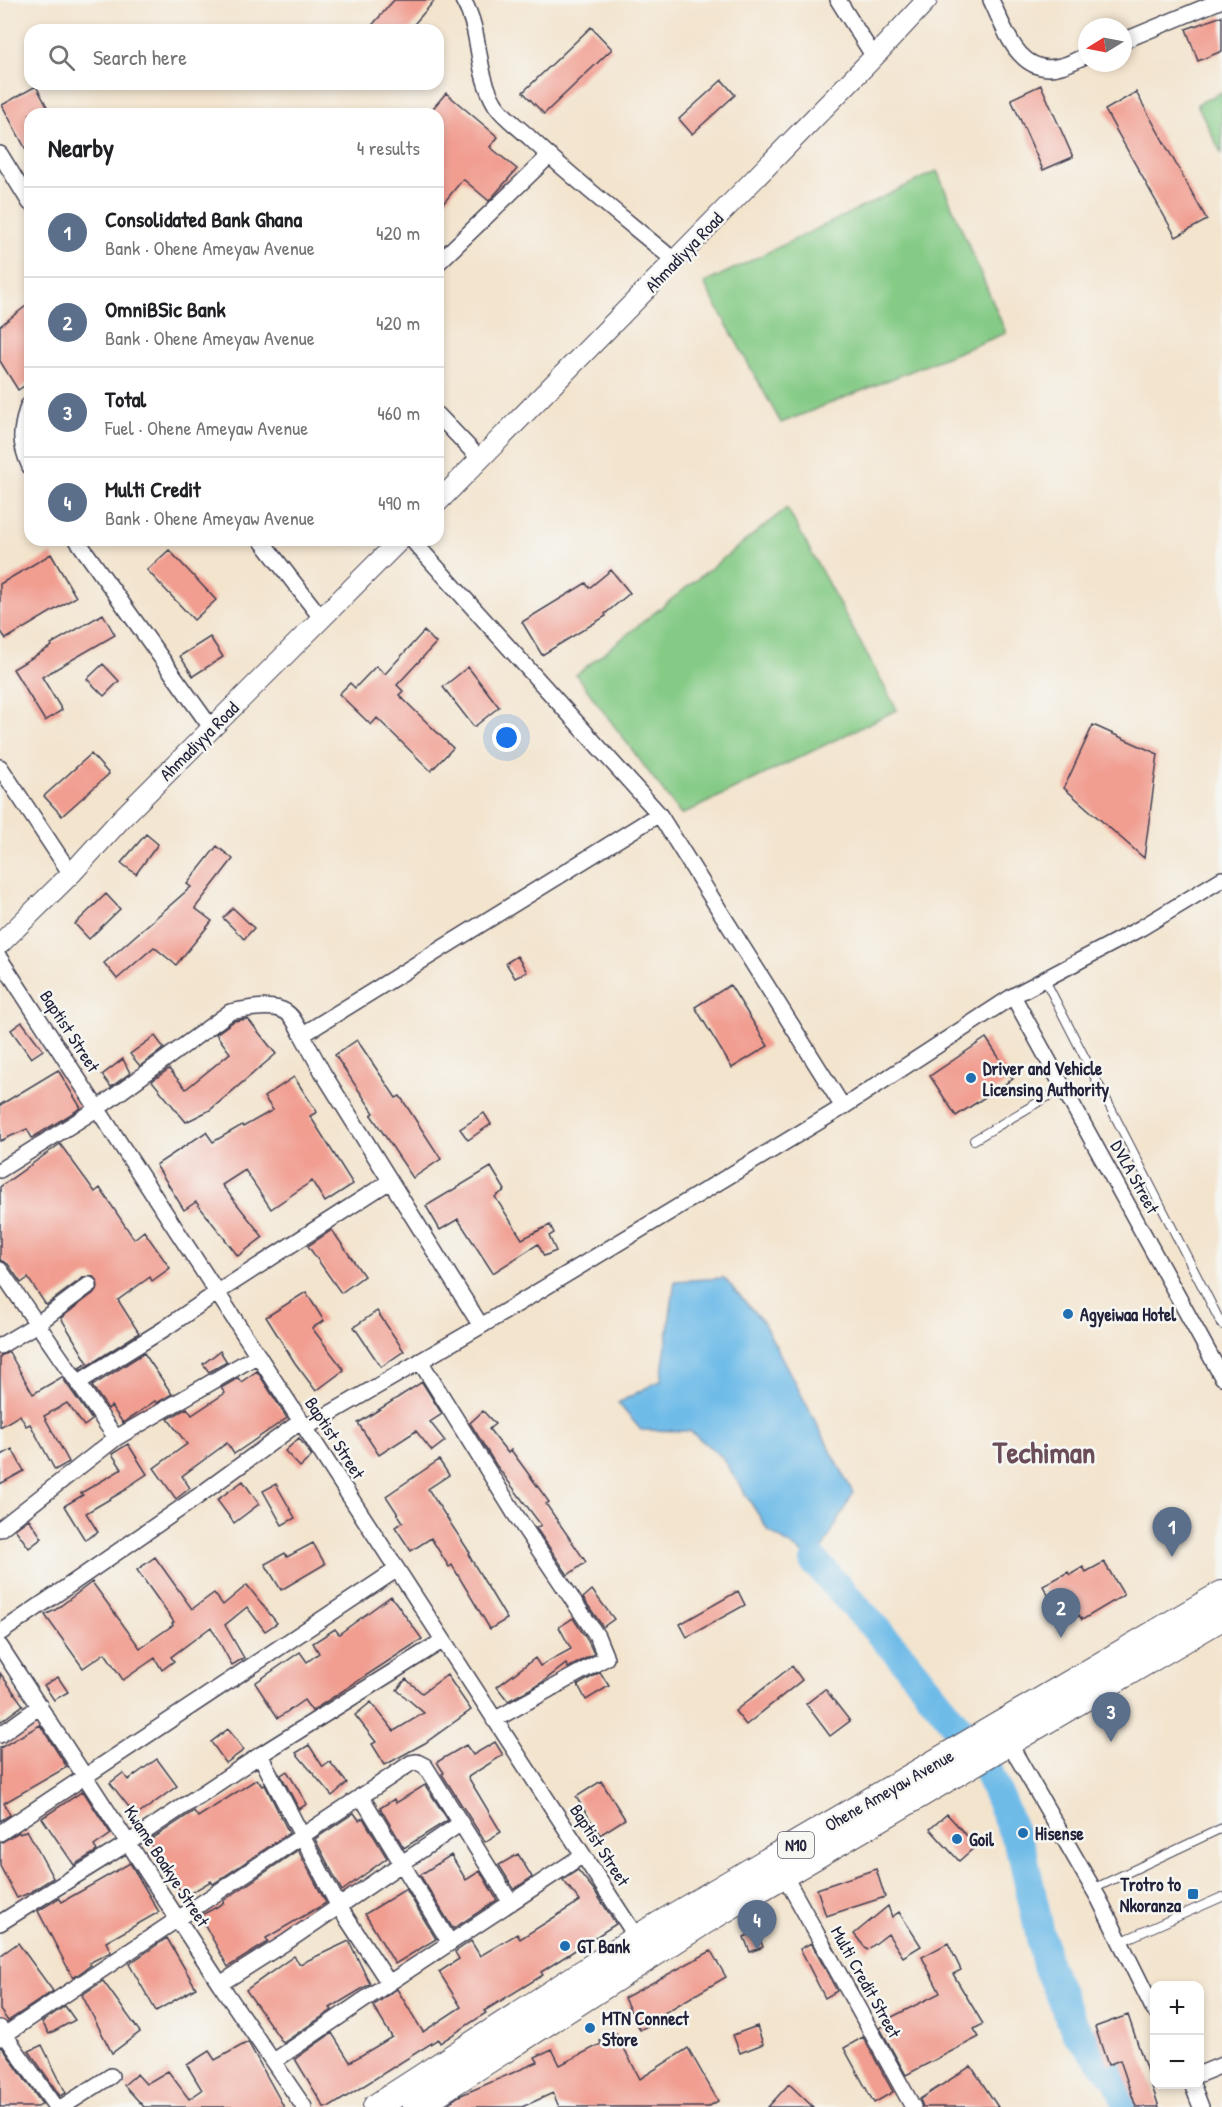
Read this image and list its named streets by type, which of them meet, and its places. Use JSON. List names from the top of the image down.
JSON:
{
  "streets": {
    "highway": ["Ohene Ameyaw Avenue", "N10"],
    "street": [
      "Ahmadiyya Road",
      "Baptist Street",
      "DVLA Street",
      "Kwame Boakye Street",
      "Multi Credit Street"
    ]
  },
  "crossings": [
    ["Baptist Street", "Ohene Ameyaw Avenue"],
    ["Ohene Ameyaw Avenue", "Multi Credit Street"]
  ],
  "districts": ["Techiman"],
  "places": {
    "other": [
      "Driver and Vehicle Licensing Authority",
      "Agyeiwaa Hotel",
      "Hisense",
      "Goil",
      "GT Bank",
      "MTN Connect Store"
    ],
    "transit": ["Trotro to Nkoranza"]
  },
  "north": "left",
  "page": {
    "search": "Search here",
    "heading": ["Nearby", "4 results"],
    "list": [
      {
        "mark": "1",
        "name": "Consolidated Bank Ghana",
        "note": "Bank · Ohene Ameyaw Avenue",
        "value": "420 m"
      },
      {
        "mark": "2",
        "name": "OmniBSic Bank",
        "note": "Bank · Ohene Ameyaw Avenue",
        "value": "420 m"
      },
      {
        "mark": "3",
        "name": "Total",
        "note": "Fuel · Ohene Ameyaw Avenue",
        "value": "460 m"
      },
      {
        "mark": "4",
        "name": "Multi Credit",
        "note": "Bank · Ohene Ameyaw Avenue",
        "value": "490 m"
      }
    ],
    "pins": [
      "1",
      "2",
      "3",
      "4"
    ],
    "map_buttons": ["+", "−"]
  }
}
